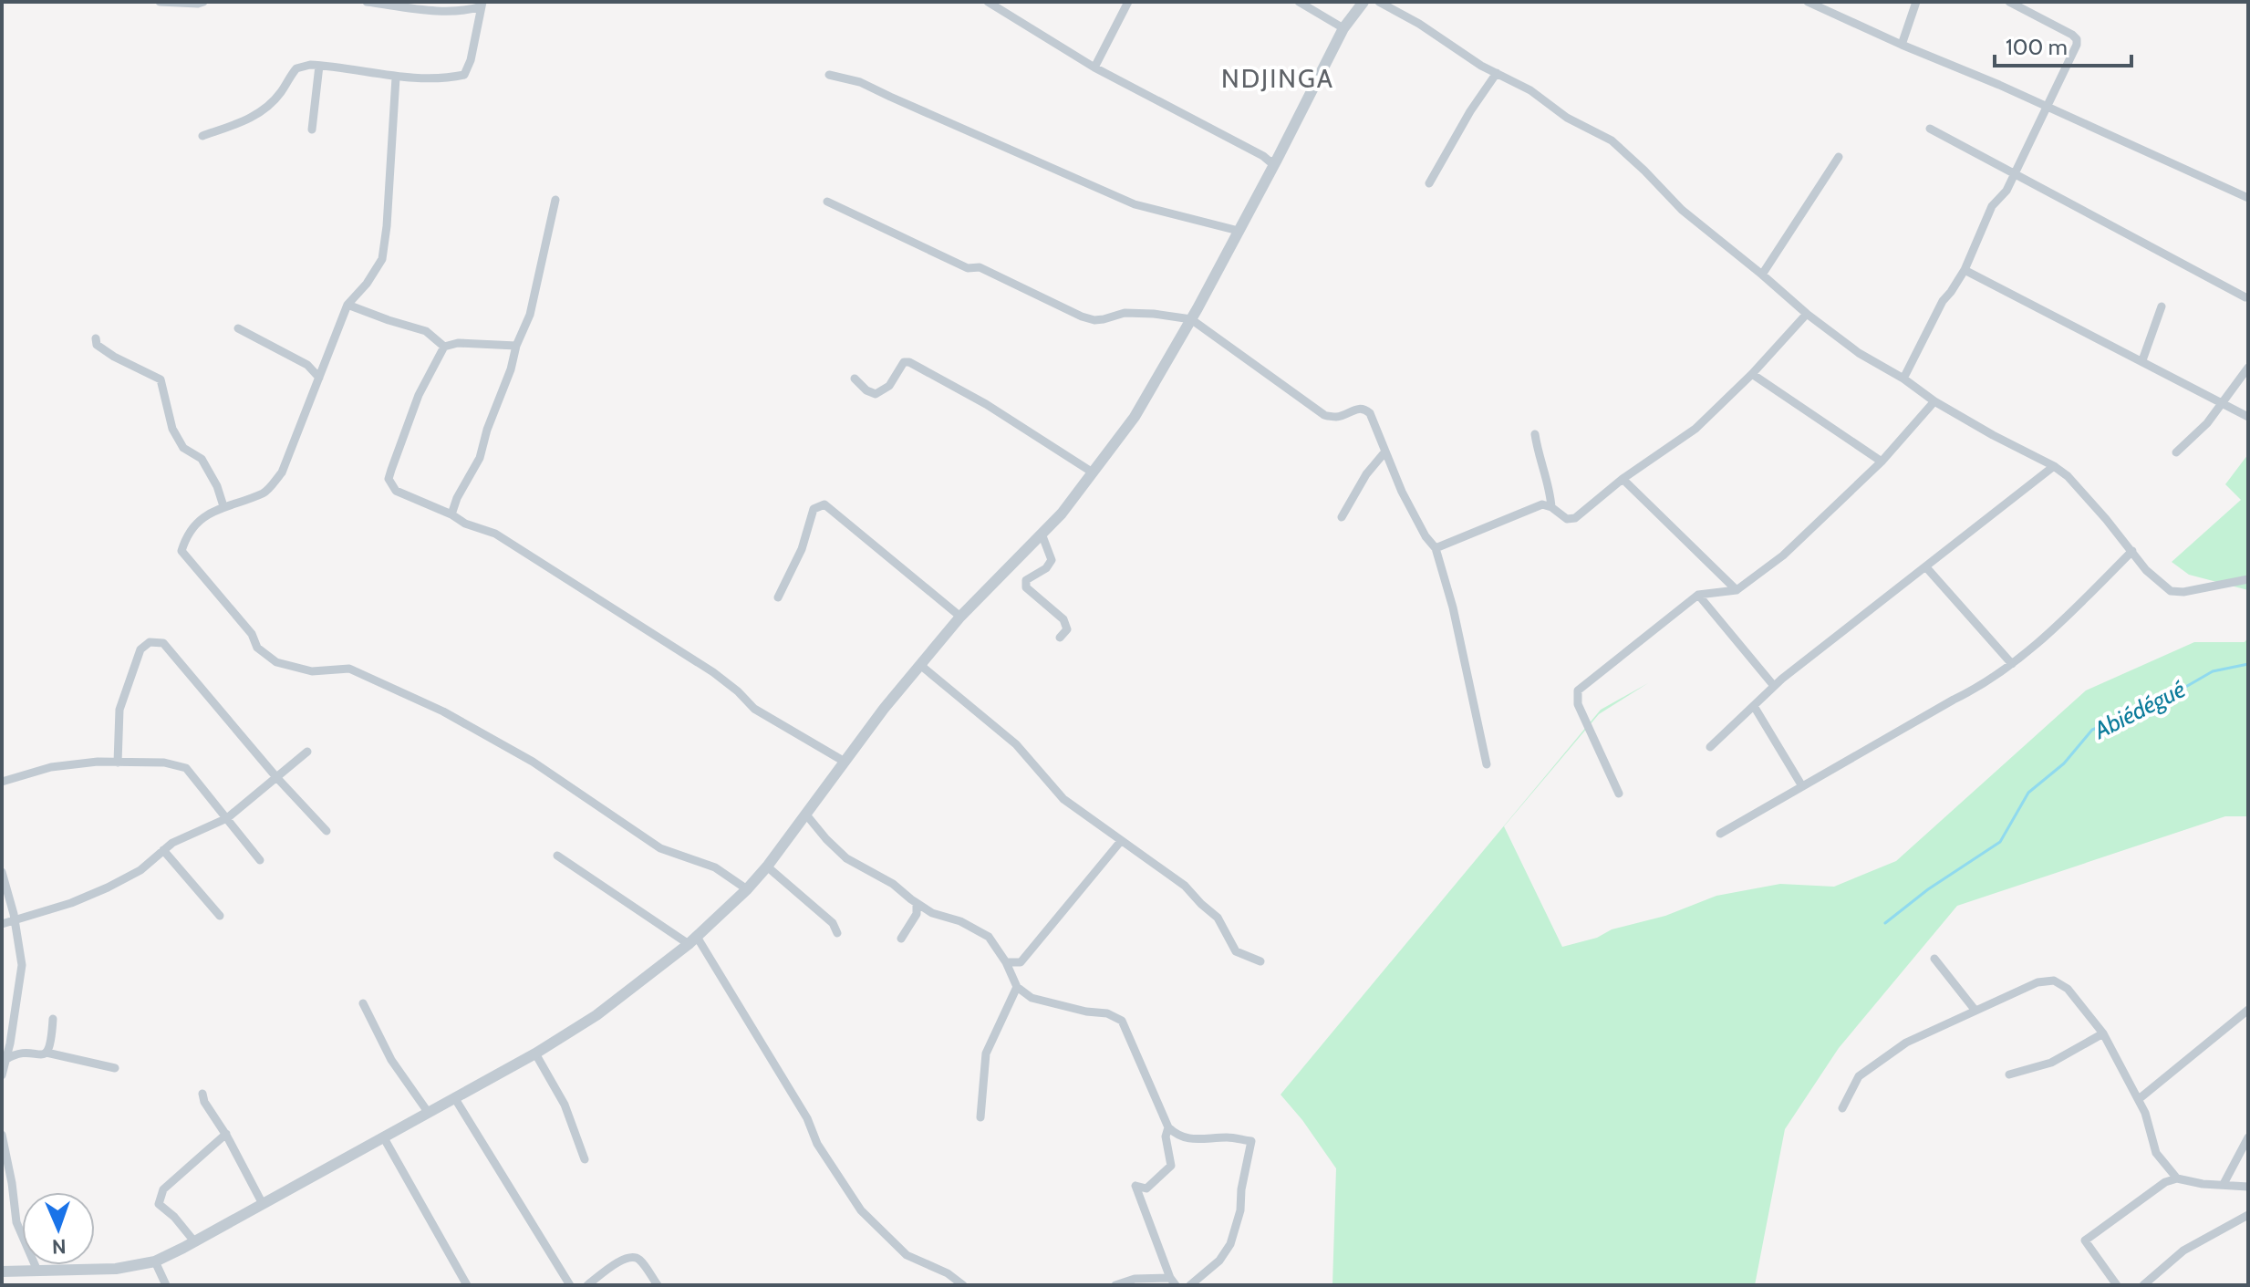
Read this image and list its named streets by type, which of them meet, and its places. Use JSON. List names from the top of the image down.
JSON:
{
  "districts": ["NDJINGA"],
  "water": ["Abiédégué"],
  "scale_bar": "100 m",
  "north": "bottom"
}
